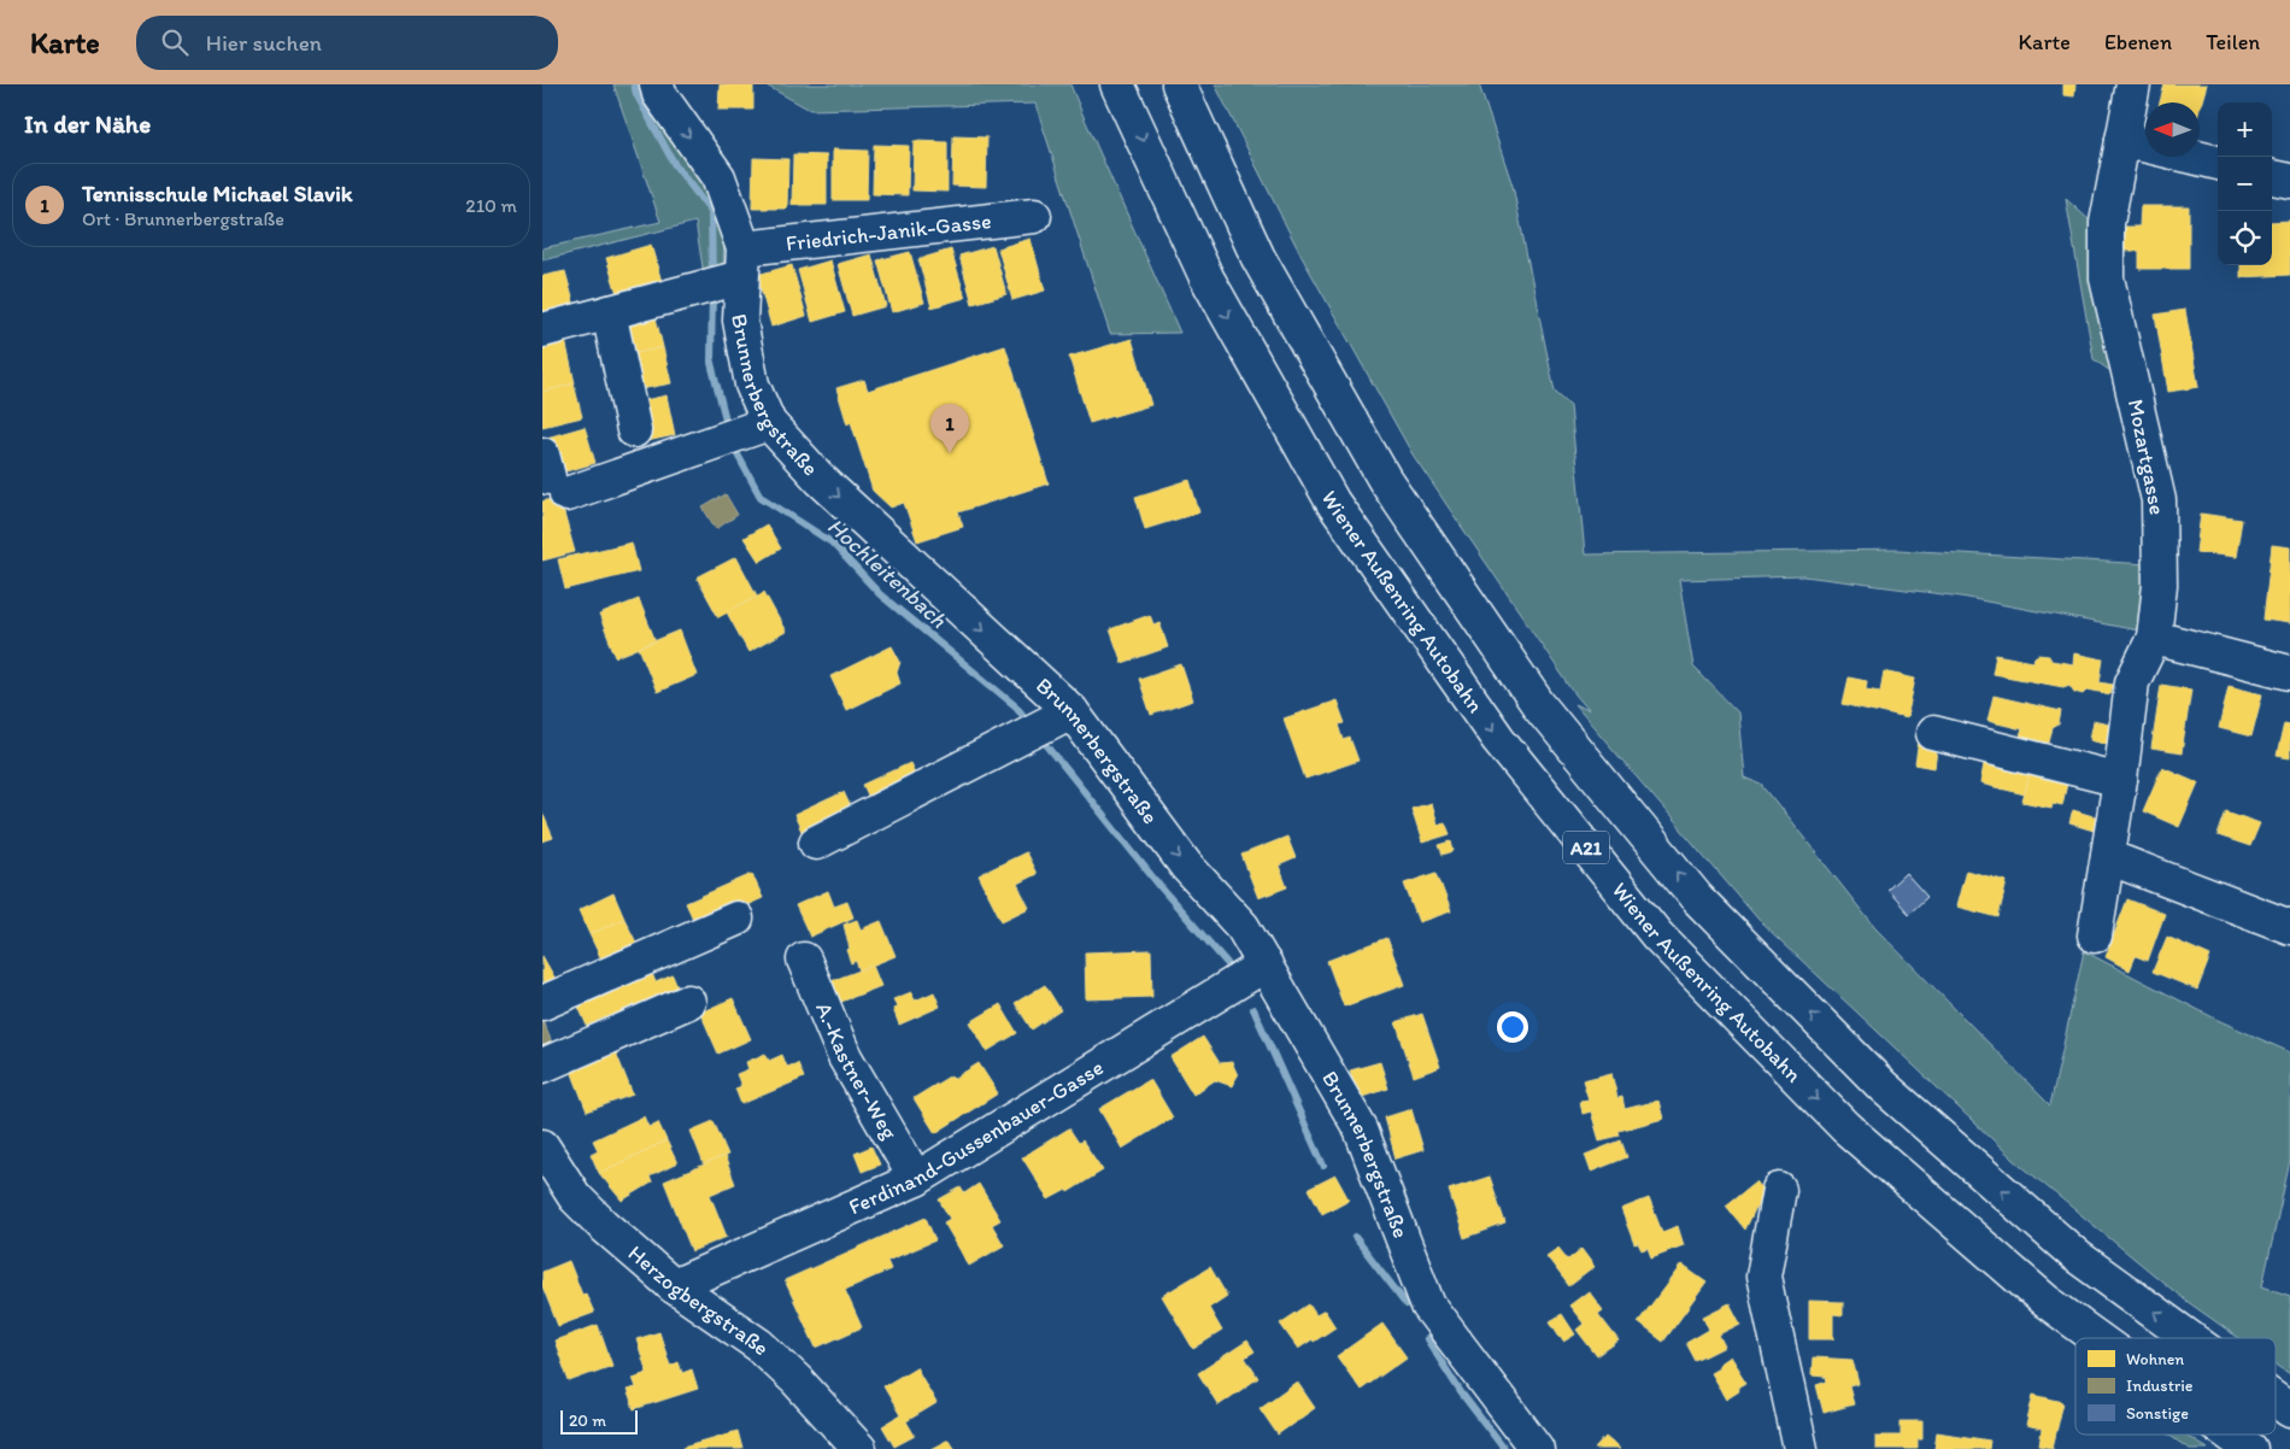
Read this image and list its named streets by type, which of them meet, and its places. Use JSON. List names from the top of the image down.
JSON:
{
  "streets": {
    "main road": [
      "Friedrich-Janik-Gasse",
      "Brunnerbergstraße",
      "Mozartgasse",
      "Wiener Außenring Autobahn",
      "A21",
      "A.-Kastner-Weg",
      "Ferdinand-Gussenbauer-Gasse",
      "Herzogbergstraße"
    ]
  },
  "crossings": [
    ["Friedrich-Janik-Gasse", "Brunnerbergstraße"],
    ["Brunnerbergstraße", "Ferdinand-Gussenbauer-Gasse"],
    ["A.-Kastner-Weg", "Ferdinand-Gussenbauer-Gasse"],
    ["Ferdinand-Gussenbauer-Gasse", "Herzogbergstraße"]
  ],
  "one_way": ["Brunnerbergstraße"],
  "water": ["Hochleitenbach"],
  "legend": ["Wohnen", "Industrie", "Sonstige"],
  "scale_bar": "20 m",
  "north": "left",
  "page": {
    "header": "Karte",
    "search": "Hier suchen",
    "nav": ["Karte", "Ebenen", "Teilen"],
    "heading": "In der Nähe",
    "map_buttons": ["+", "−"],
    "list": [
      {
        "mark": "1",
        "name": "Tennisschule Michael Slavik",
        "note": "Ort · Brunnerbergstraße",
        "value": "210 m"
      }
    ],
    "pins": "1",
    "scale": "20 m"
  }
}
